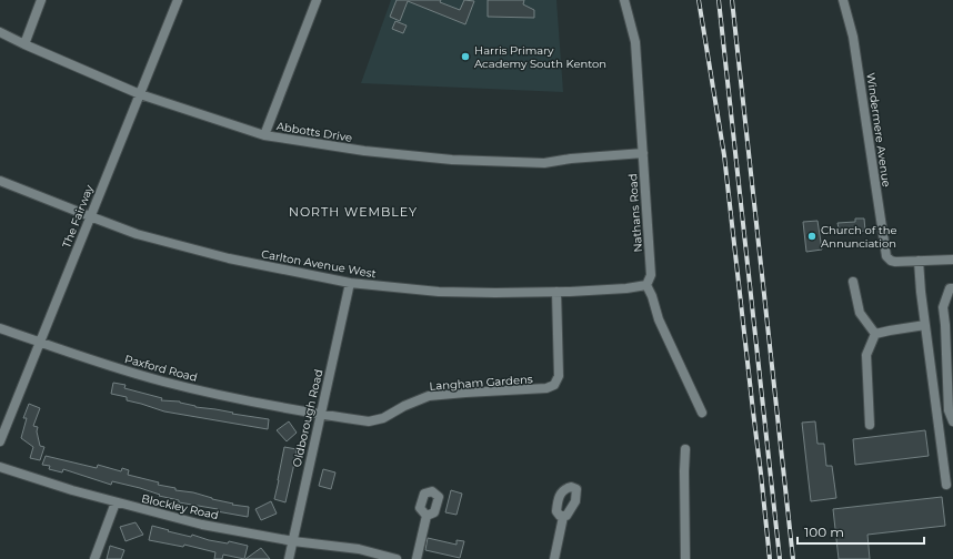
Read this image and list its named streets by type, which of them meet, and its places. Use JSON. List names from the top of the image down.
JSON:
{
  "streets": {
    "street": [
      "Windermere Avenue",
      "Abbotts Drive",
      "Nathans Road",
      "The Fairway",
      "Carlton Avenue West",
      "Paxford Road",
      "Langham Gardens",
      "Oldborough Road",
      "Blockley Road"
    ]
  },
  "crossings": [
    ["Abbotts Drive", "Nathans Road"],
    ["Abbotts Drive", "The Fairway"],
    ["Nathans Road", "Carlton Avenue West"],
    ["The Fairway", "Carlton Avenue West"],
    ["The Fairway", "Paxford Road"],
    ["Carlton Avenue West", "Langham Gardens"],
    ["Carlton Avenue West", "Oldborough Road"],
    ["Paxford Road", "Langham Gardens"],
    ["Paxford Road", "Oldborough Road"],
    ["Langham Gardens", "Oldborough Road"],
    ["Oldborough Road", "Blockley Road"]
  ],
  "districts": ["NORTH WEMBLEY"],
  "places": ["Harris Primary Academy South Kenton", "Church of the Annunciation"],
  "scale_bar": "100 m"
}
